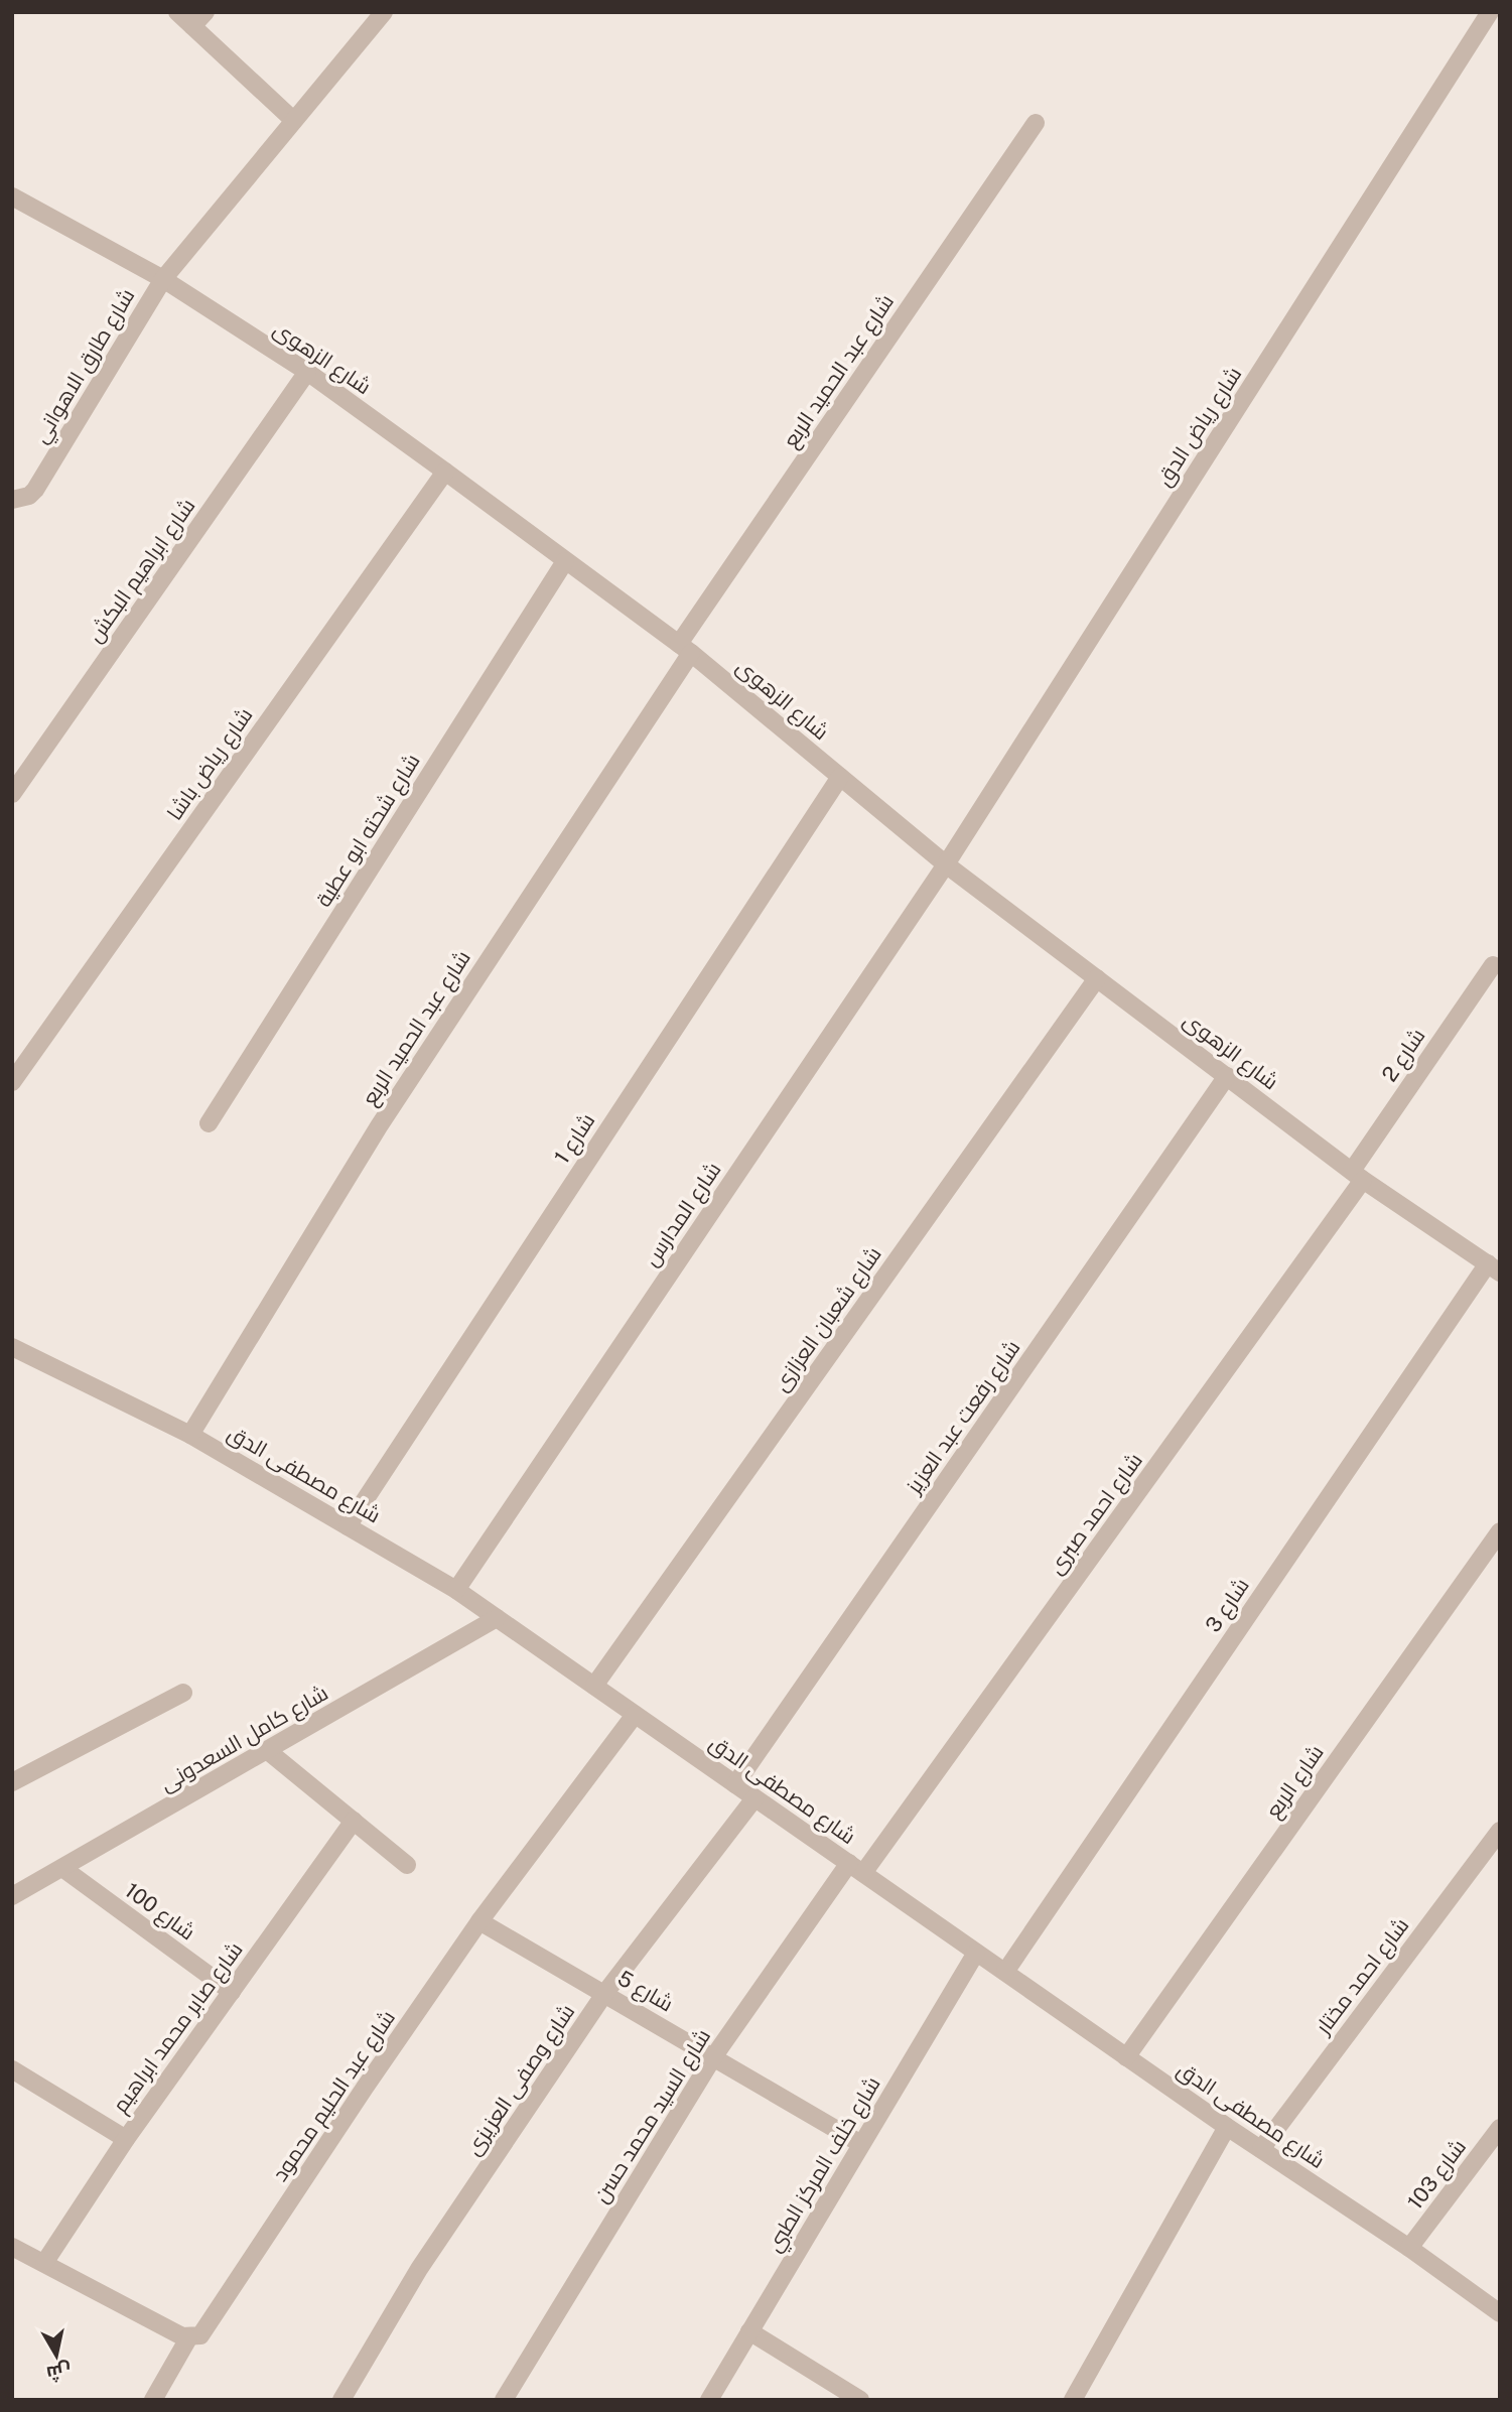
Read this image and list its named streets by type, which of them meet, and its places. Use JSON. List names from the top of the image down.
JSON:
{
  "streets": {
    "street": [
      "شارع الزهوى",
      "شارع طارق الاهواني",
      "شارع عبد الحميد الربع",
      "شارع رياض الدق",
      "شارع ابراهيم البكش",
      "شارع رياض باشا",
      "شارع شحته ابو عطية",
      "شارع 2",
      "شارع 1",
      "شارع المدارس",
      "شارع شعبان العزازى",
      "شارع رفعت عبد العزيز",
      "شارع مصطفى الدق",
      "شارع احمد صبرى",
      "شارع 3",
      "شارع كامل السعدونى",
      "شارع الربع",
      "شارع 100",
      "شارع احمد مختار",
      "شارع 5",
      "شارع صابر محمد ابراهيم",
      "شارع وصفى العزيزى",
      "شارع عبد الحليم محمود",
      "شارع السيد محمد حسن",
      "شارع خلف المركز الطبي",
      "شارع 103"
    ]
  },
  "crossings": [
    ["شارع الزهوى", "شارع طارق الاهواني"],
    ["شارع الزهوى", "شارع عبد الحميد الربع"],
    ["شارع الزهوى", "شارع رياض الدق"],
    ["شارع الزهوى", "شارع ابراهيم البكش"],
    ["شارع الزهوى", "شارع رياض باشا"],
    ["شارع الزهوى", "شارع شحته ابو عطية"],
    ["شارع الزهوى", "شارع 2"],
    ["شارع الزهوى", "شارع 1"],
    ["شارع الزهوى", "شارع المدارس"],
    ["شارع الزهوى", "شارع شعبان العزازى"],
    ["شارع الزهوى", "شارع رفعت عبد العزيز"],
    ["شارع الزهوى", "شارع احمد صبرى"],
    ["شارع الزهوى", "شارع 3"],
    ["شارع عبد الحميد الربع", "شارع مصطفى الدق"],
    ["شارع رياض الدق", "شارع المدارس"],
    ["شارع 2", "شارع احمد صبرى"],
    ["شارع 1", "شارع مصطفى الدق"],
    ["شارع المدارس", "شارع مصطفى الدق"],
    ["شارع شعبان العزازى", "شارع مصطفى الدق"],
    ["شارع رفعت عبد العزيز", "شارع مصطفى الدق"],
    ["شارع مصطفى الدق", "شارع احمد صبرى"],
    ["شارع مصطفى الدق", "شارع 3"],
    ["شارع مصطفى الدق", "شارع كامل السعدونى"],
    ["شارع مصطفى الدق", "شارع الربع"],
    ["شارع مصطفى الدق", "شارع احمد مختار"],
    ["شارع مصطفى الدق", "شارع وصفى العزيزى"],
    ["شارع مصطفى الدق", "شارع عبد الحليم محمود"],
    ["شارع مصطفى الدق", "شارع السيد محمد حسن"],
    ["شارع مصطفى الدق", "شارع خلف المركز الطبي"],
    ["شارع مصطفى الدق", "شارع 103"],
    ["شارع احمد صبرى", "شارع السيد محمد حسن"],
    ["شارع كامل السعدونى", "شارع 100"],
    ["شارع 100", "شارع صابر محمد ابراهيم"],
    ["شارع 5", "شارع وصفى العزيزى"],
    ["شارع 5", "شارع عبد الحليم محمود"],
    ["شارع 5", "شارع السيد محمد حسن"],
    ["شارع 5", "شارع خلف المركز الطبي"]
  ],
  "north": "bottom"
}
